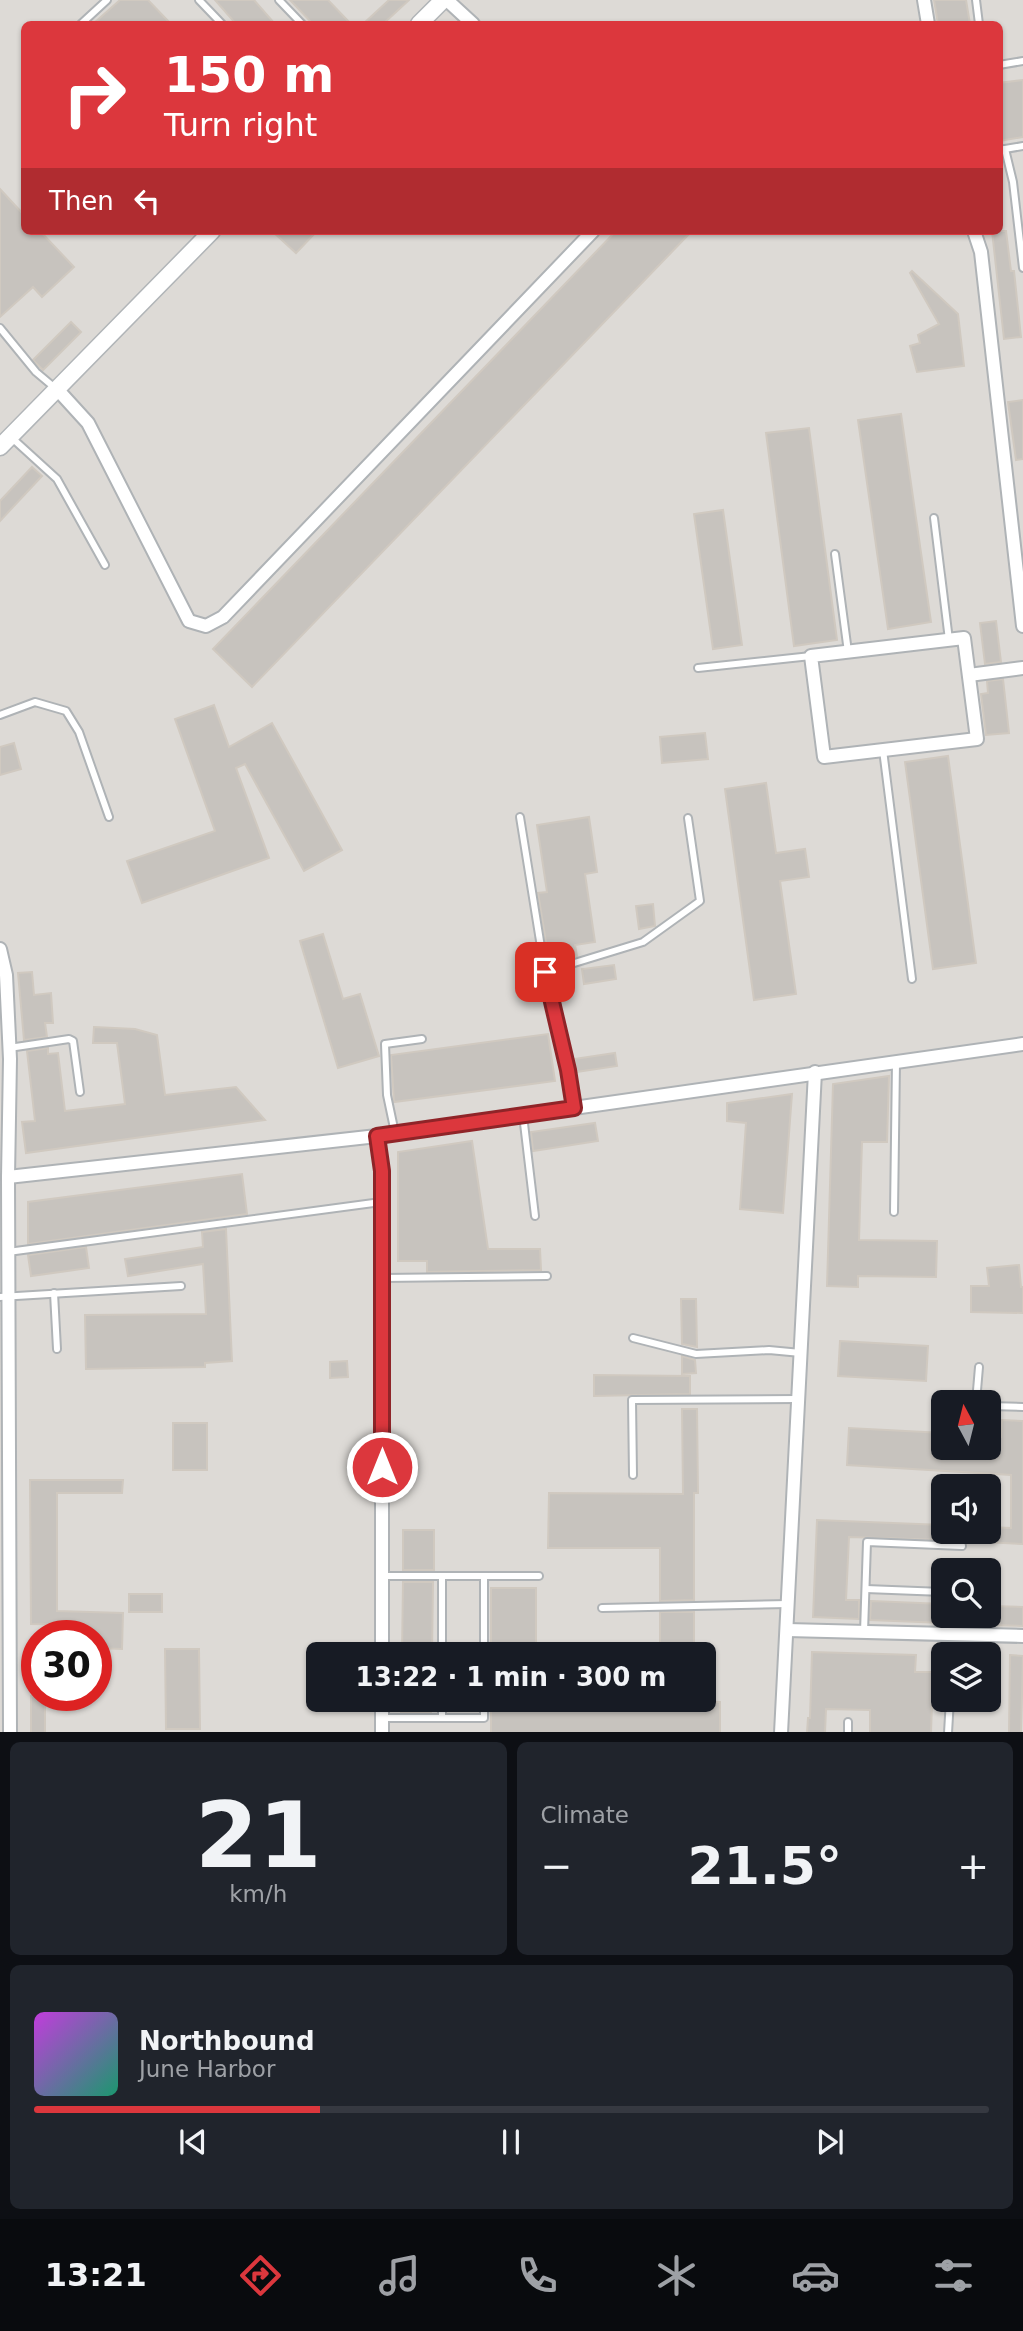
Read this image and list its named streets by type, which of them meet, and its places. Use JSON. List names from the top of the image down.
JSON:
{
  "north": "top",
  "page": {
    "turn": ["150 m", "Turn right"],
    "then": "Then",
    "limit": "30",
    "trip": "13:22 · 1 min · 300 m",
    "tile": [
      ["21", "km/h"],
      "Climate"
    ],
    "heat": ["−", "21.5°", "+"],
    "song": ["Northbound", "June Harbor"],
    "tabs": "13:21"
  }
}
